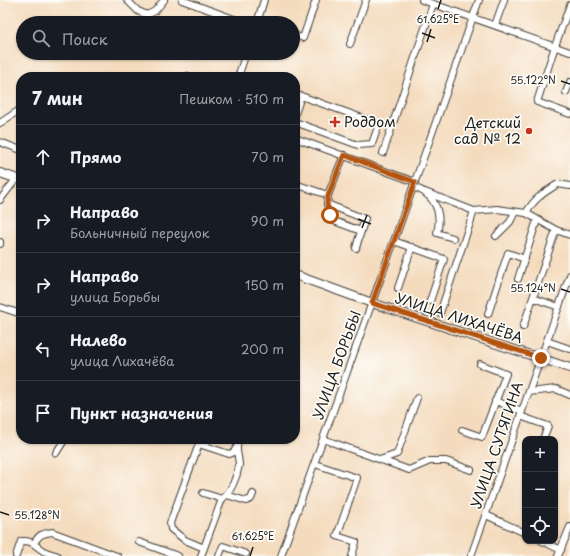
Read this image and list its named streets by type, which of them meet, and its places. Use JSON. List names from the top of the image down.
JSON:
{
  "streets": {
    "main road": ["УЛИЦА ЛИХАЧЁВА"],
    "street": ["УЛИЦА БОРЬБЫ", "УЛИЦА СУТЯГИНА"]
  },
  "crossings": [
    ["УЛИЦА ЛИХАЧЁВА", "УЛИЦА БОРЬБЫ"],
    ["УЛИЦА ЛИХАЧЁВА", "УЛИЦА СУТЯГИНА"]
  ],
  "places": {
    "health": ["Роддом"],
    "other": ["Детский сад № 12"]
  },
  "page": {
    "search": "Поиск",
    "heading": ["7 мин", "Пешком · 510 m"],
    "list": [
      ["Прямо", "70 m"],
      ["Направо", "Больничный переулок", "90 m"],
      ["Направо", "улица Борьбы", "150 m"],
      ["Налево", "улица Лихачёва", "200 m"],
      "Пункт назначения"
    ],
    "map_buttons": ["+", "−"]
  },
  "coordinates": [
    "61.625°E",
    "55.122°N",
    "55.124°N",
    "55.128°N"
  ]
}
